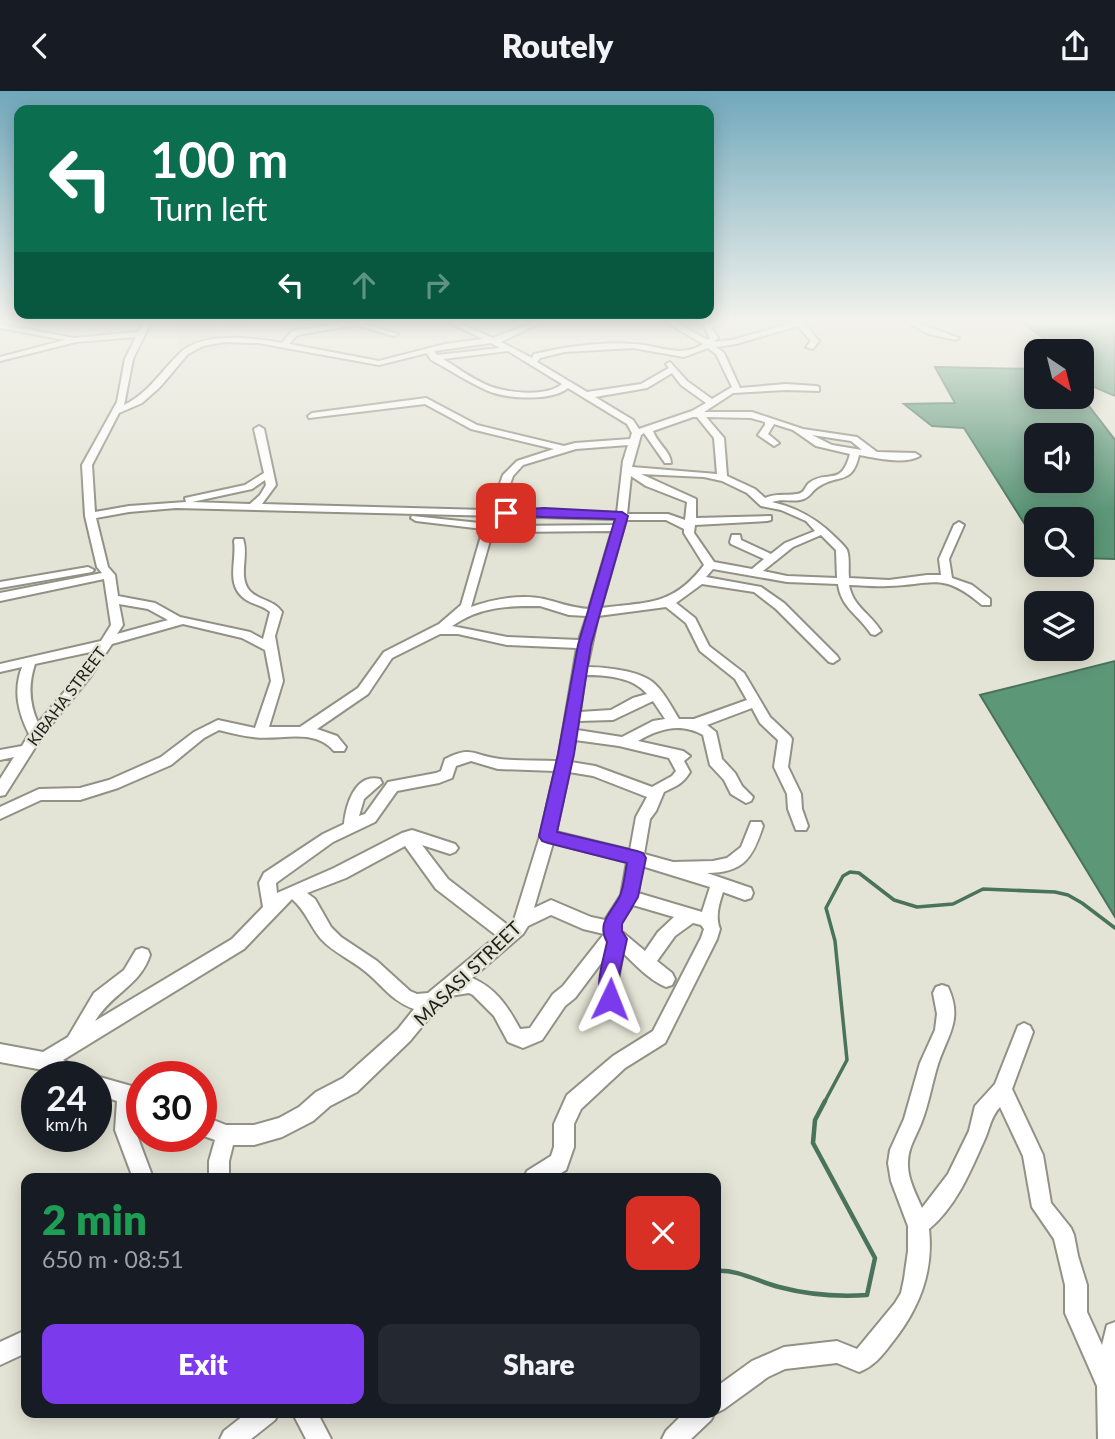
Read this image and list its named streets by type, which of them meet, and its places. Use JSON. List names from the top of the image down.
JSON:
{
  "streets": {
    "street": ["KIBAHA STREET", "MASASI STREET"]
  },
  "north": "bottom right",
  "page": {
    "header": "Routely",
    "turn": ["100 m", "Turn left"],
    "speed": "24 km/h",
    "limit": "30",
    "heading": ["2 min", "650 m · 08:51"],
    "buttons": ["Exit", "Share"]
  }
}
